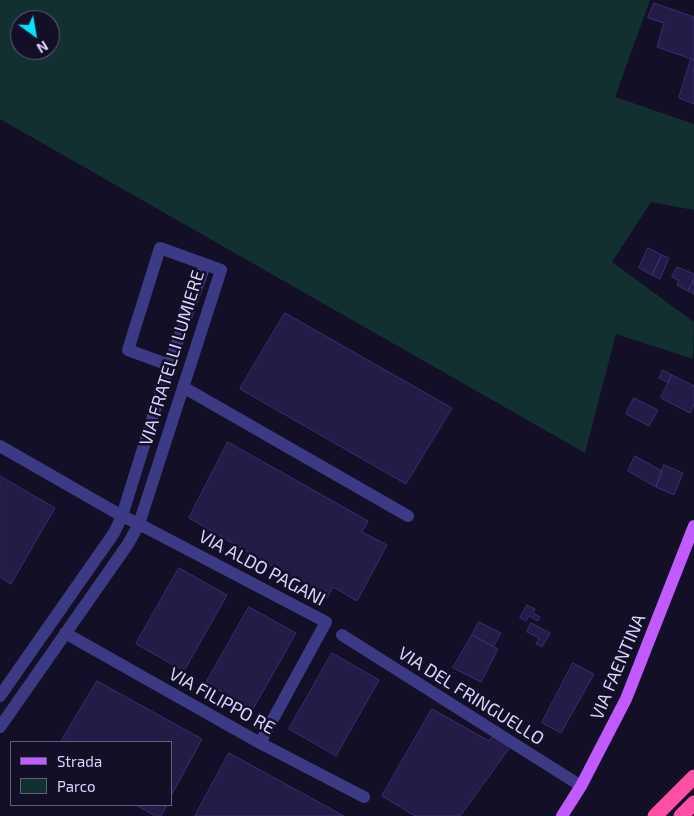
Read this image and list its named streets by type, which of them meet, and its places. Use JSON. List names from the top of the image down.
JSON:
{
  "streets": {
    "main road": ["VIA FAENTINA"],
    "street": [
      "VIA FRATELLI LUMIERE",
      "VIA ALDO PAGANI",
      "VIA DEL FRINGUELLO",
      "VIA FILIPPO RE"
    ]
  },
  "crossings": [
    ["VIA FRATELLI LUMIERE", "VIA ALDO PAGANI"],
    ["VIA FRATELLI LUMIERE", "VIA FILIPPO RE"],
    ["VIA ALDO PAGANI", "VIA FILIPPO RE"],
    ["VIA FAENTINA", "VIA DEL FRINGUELLO"]
  ],
  "legend": ["Strada", "Parco"],
  "north": "bottom right"
}
